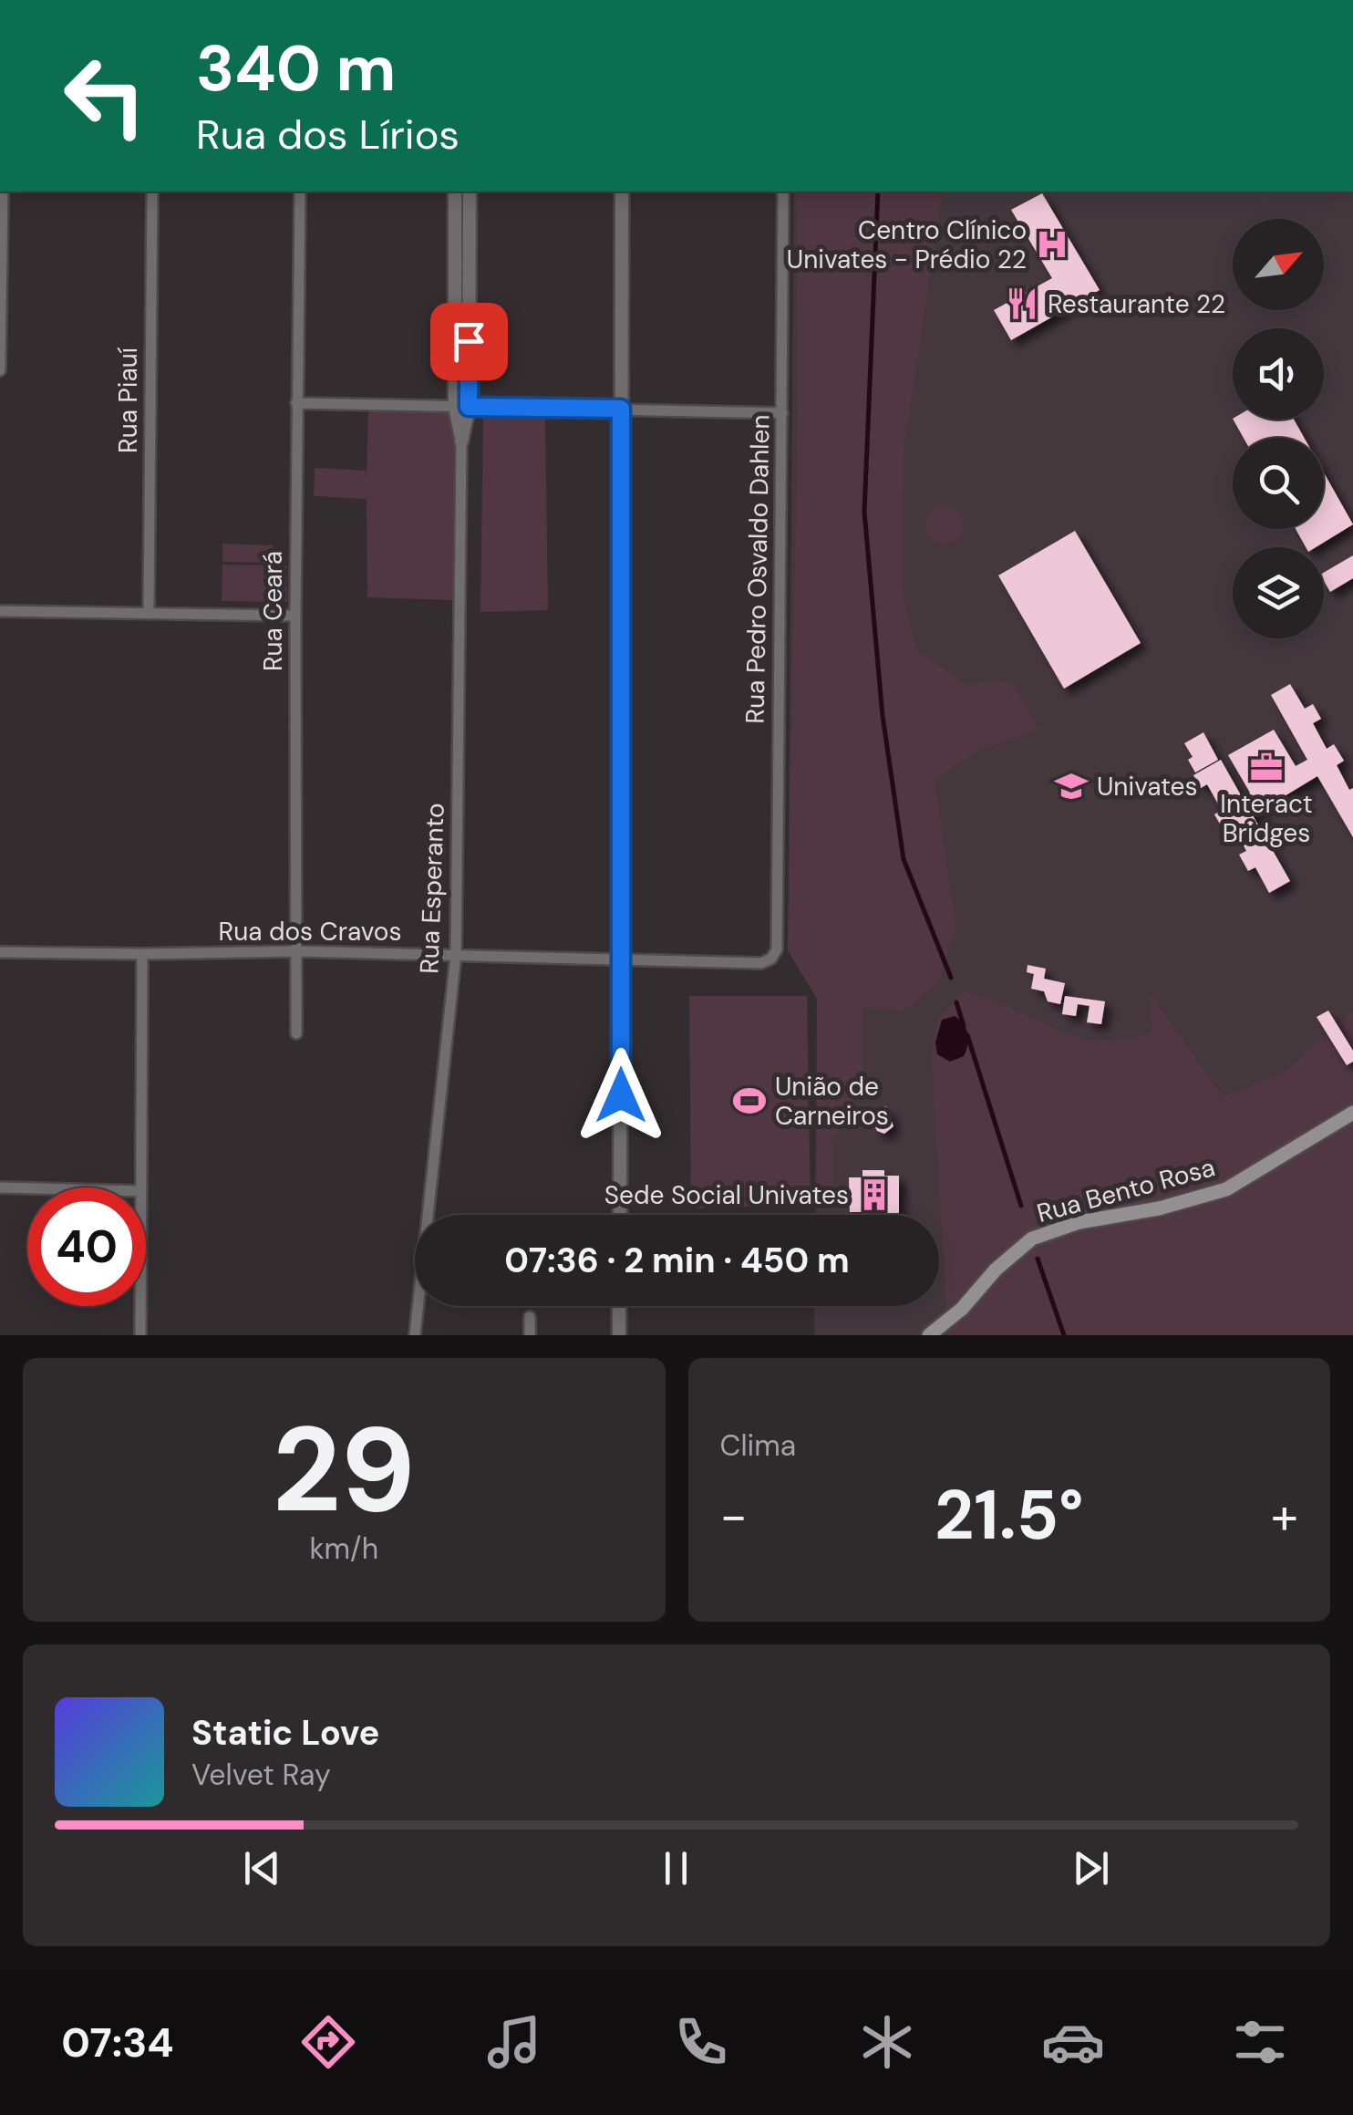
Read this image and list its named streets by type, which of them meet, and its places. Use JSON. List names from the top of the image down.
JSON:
{
  "streets": {
    "main road": ["Rua Bento Rosa"],
    "street": [
      "Rua Piauí",
      "Rua Pedro Osvaldo Dahlen",
      "Rua Ceará",
      "Rua Esperanto",
      "Rua dos Cravos"
    ]
  },
  "crossings": [
    ["Rua Pedro Osvaldo Dahlen", "Rua dos Cravos"],
    ["Rua Ceará", "Rua dos Cravos"],
    ["Rua Esperanto", "Rua dos Cravos"]
  ],
  "places": {
    "hospital": ["Centro Clínico Univates - Prédio 22"],
    "restaurant": ["Restaurante 22"],
    "office": ["Interact Bridges"],
    "school or university": ["Univates"],
    "sports": ["União de Carneiros"],
    "building": ["Sede Social Univates"]
  },
  "north": "top right",
  "page": {
    "turn": ["340 m", "Rua dos Lírios"],
    "limit": "40",
    "trip": "07:36 · 2 min · 450 m",
    "tile": [
      ["29", "km/h"],
      "Clima"
    ],
    "heat": ["−", "21.5°", "+"],
    "song": ["Static Love", "Velvet Ray"],
    "tabs": "07:34"
  }
}
